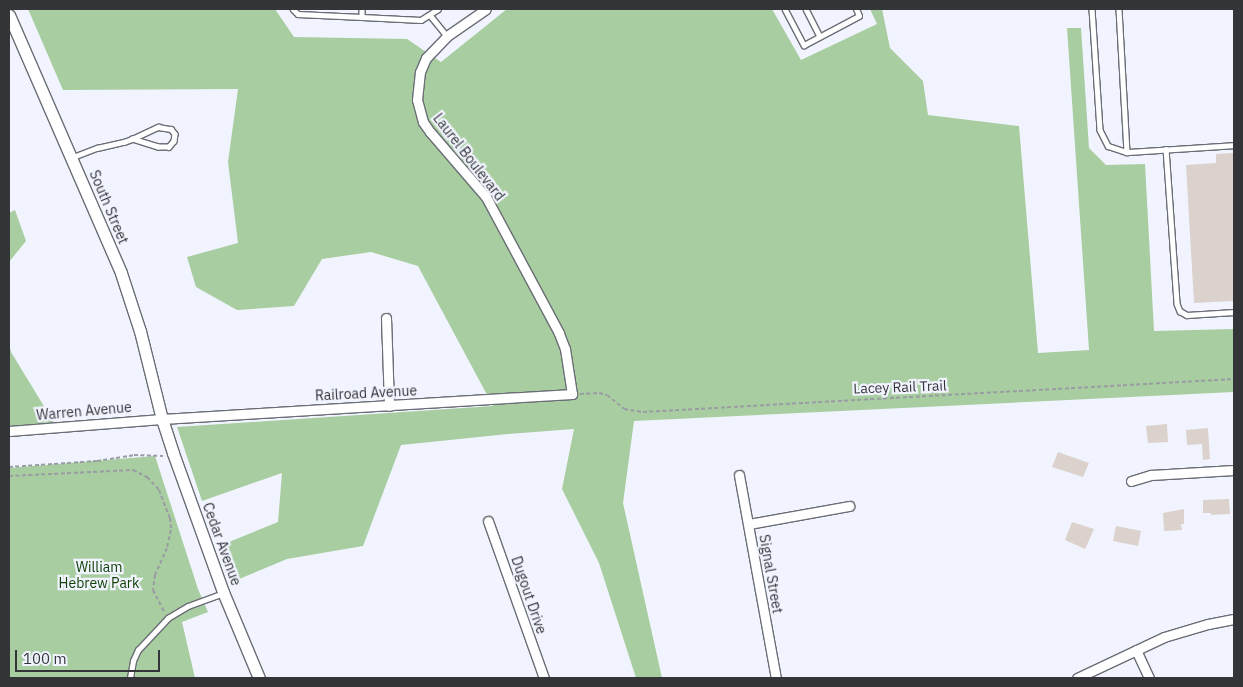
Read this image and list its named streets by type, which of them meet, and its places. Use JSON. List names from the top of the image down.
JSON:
{
  "streets": {
    "street": [
      "Laurel Boulevard",
      "South Street",
      "Railroad Avenue",
      "Warren Avenue",
      "Cedar Avenue",
      "Signal Street",
      "Dugout Drive"
    ],
    "path": ["Lacey Rail Trail"]
  },
  "crossings": [
    ["Laurel Boulevard", "Lacey Rail Trail"],
    ["Laurel Boulevard", "Railroad Avenue"],
    ["South Street", "Railroad Avenue"],
    ["South Street", "Warren Avenue"],
    ["South Street", "Cedar Avenue"],
    ["Lacey Rail Trail", "Railroad Avenue"],
    ["Railroad Avenue", "Warren Avenue"],
    ["Railroad Avenue", "Cedar Avenue"],
    ["Warren Avenue", "Cedar Avenue"]
  ],
  "parks": ["William Hebrew Park"],
  "scale_bar": "100 m"
}
